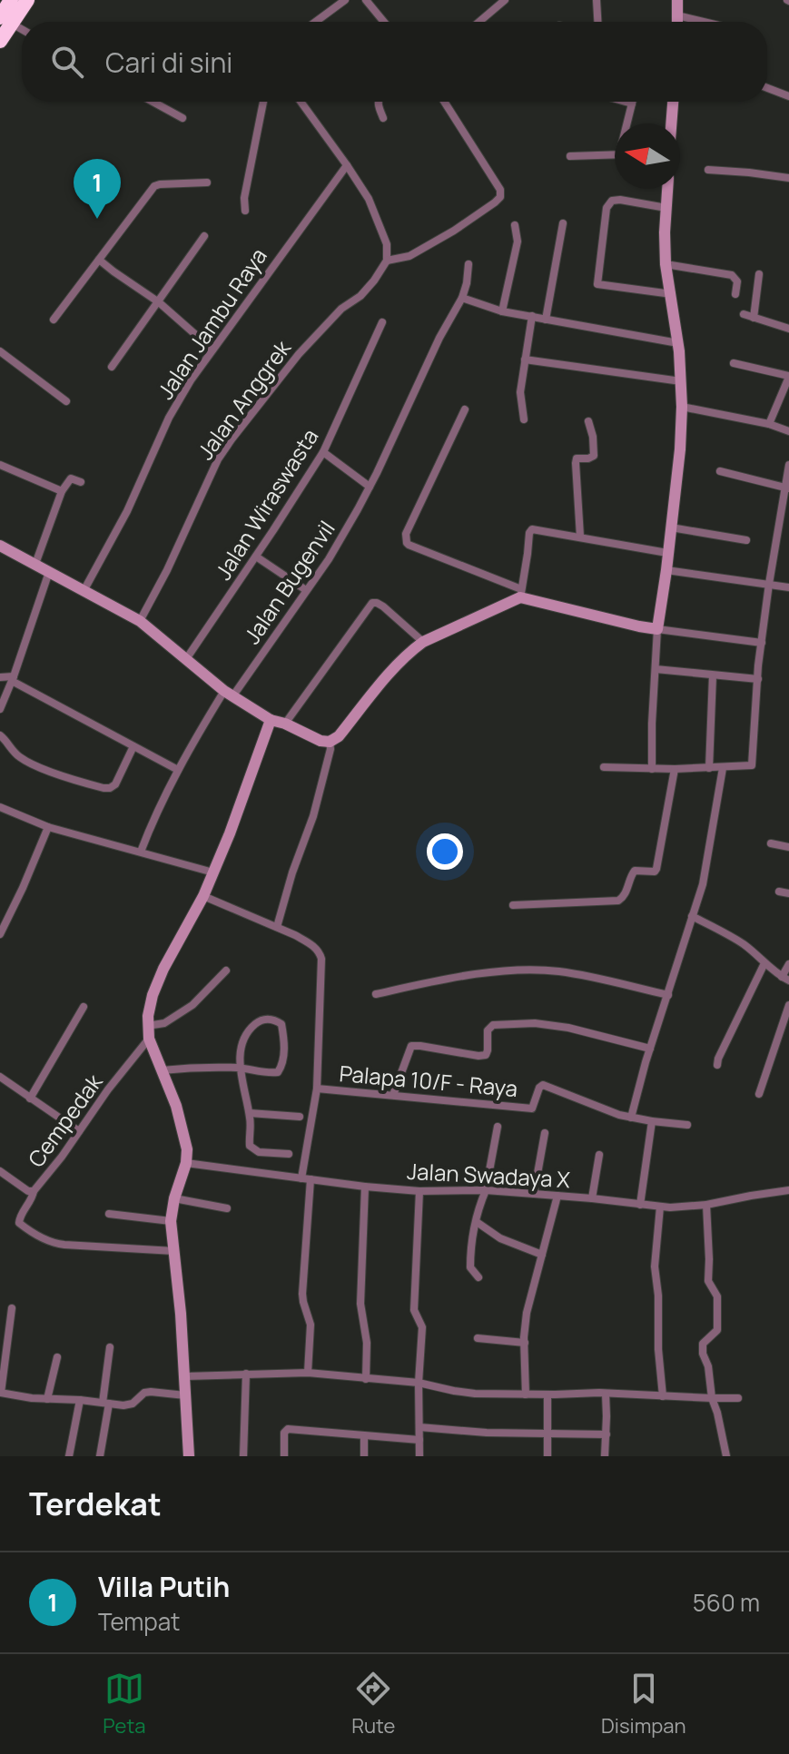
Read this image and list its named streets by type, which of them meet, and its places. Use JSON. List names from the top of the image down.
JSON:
{
  "streets": {
    "street": [
      "Jalan Jambu Raya",
      "Jalan Anggrek",
      "Jalan Wiraswasta",
      "Jalan Bugenvil",
      "Palapa 10/F - Raya",
      "Cempedak",
      "Jalan Swadaya X"
    ]
  },
  "north": "left",
  "page": {
    "search": "Cari di sini",
    "pins": "1",
    "heading": "Terdekat",
    "list": [
      {
        "mark": "1",
        "name": "Villa Putih",
        "note": "Tempat",
        "value": "560 m"
      }
    ],
    "nav": ["Peta", "Rute", "Disimpan"]
  }
}
